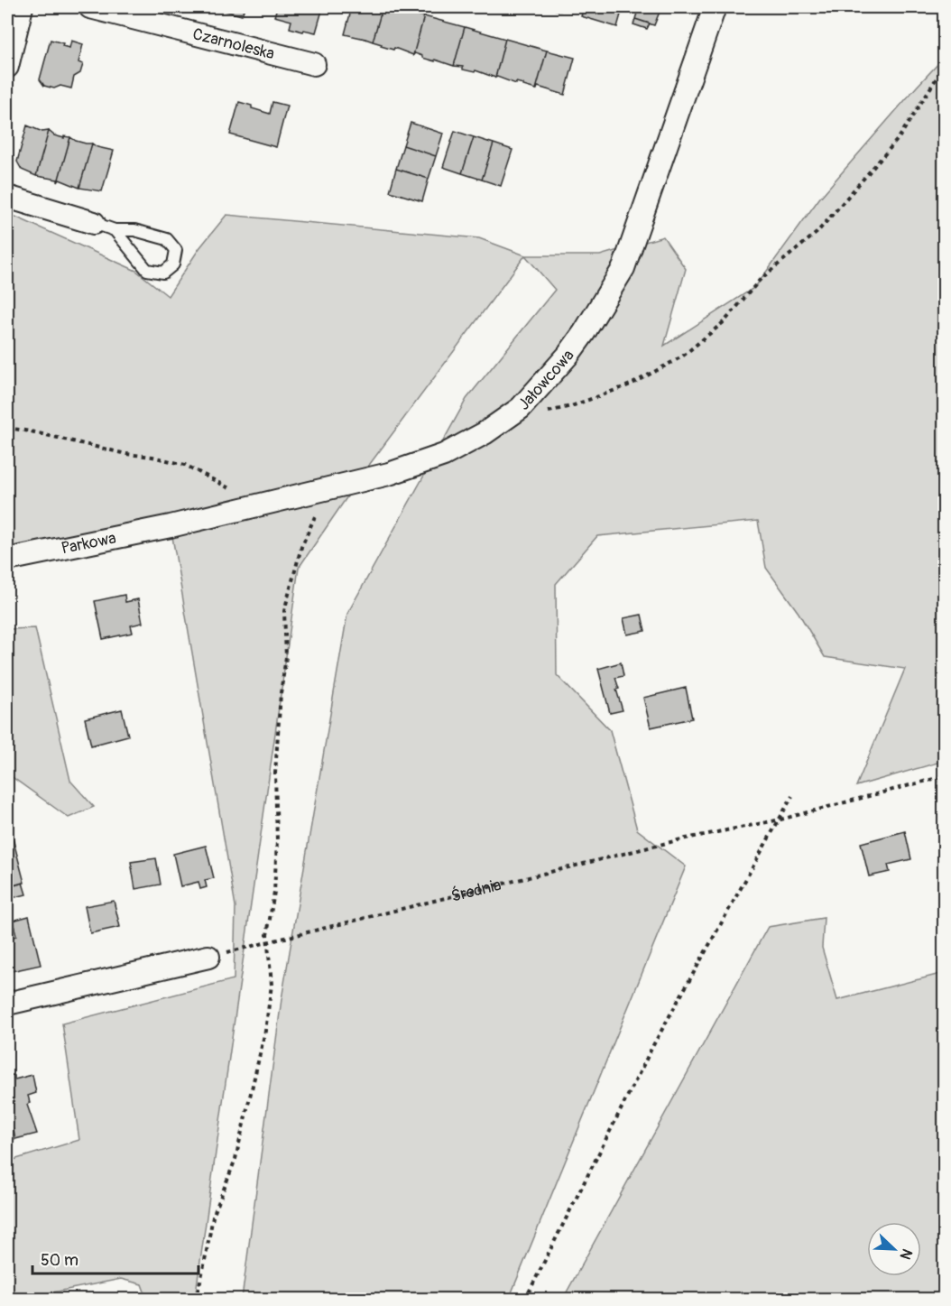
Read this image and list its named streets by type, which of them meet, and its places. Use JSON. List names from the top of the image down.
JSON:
{
  "streets": {
    "street": ["Czarnoleska", "Jałowcowa", "Parkowa"],
    "path": ["Średnia"]
  },
  "crossings": [
    ["Jałowcowa", "Parkowa"]
  ],
  "scale_bar": "50 m",
  "north": "bottom right"
}
